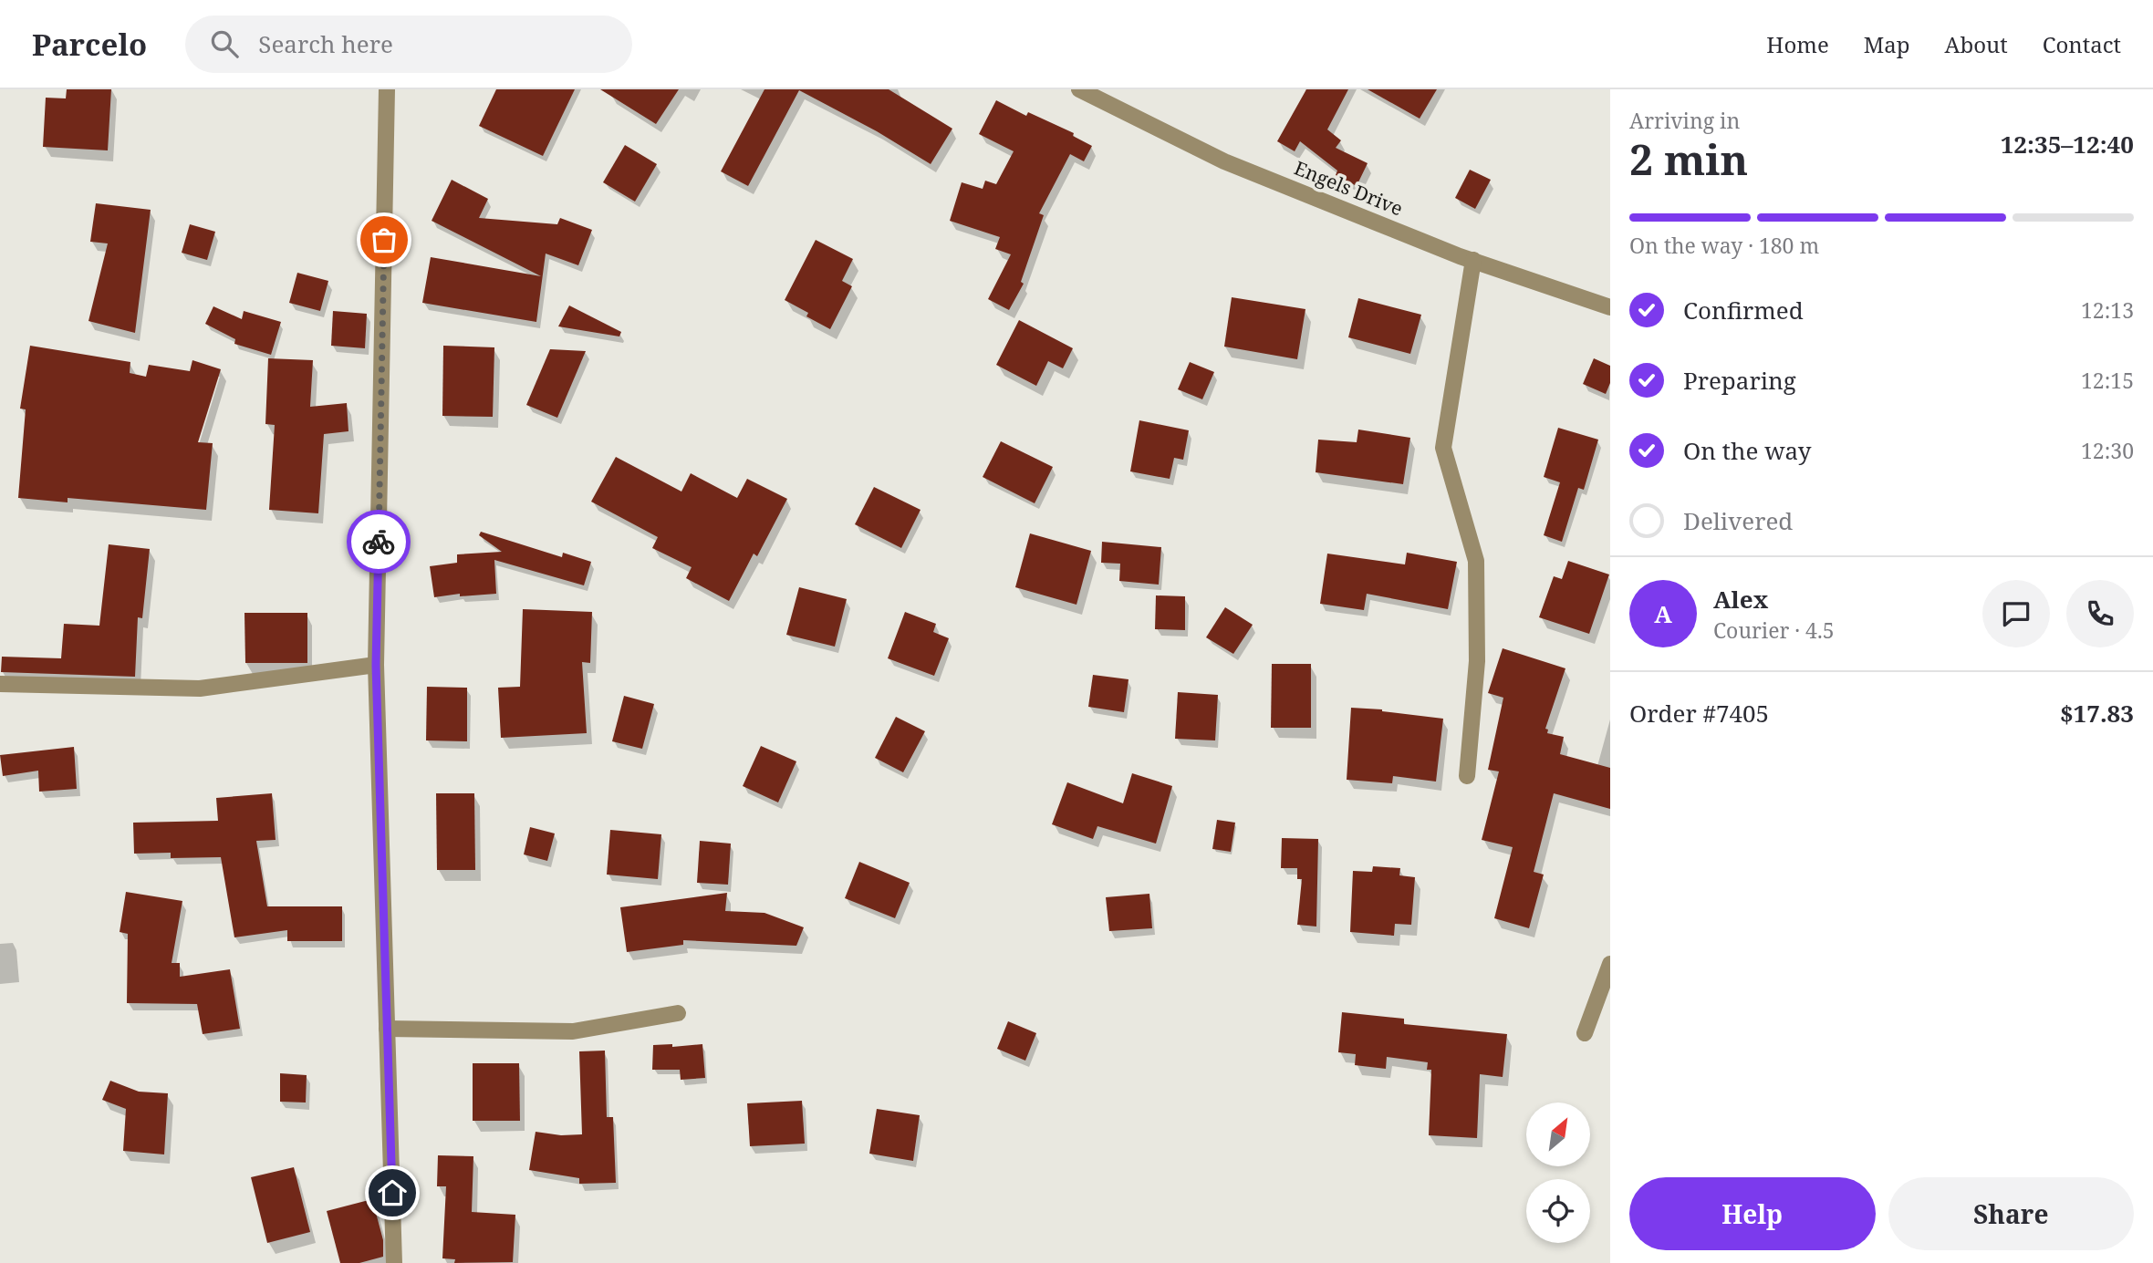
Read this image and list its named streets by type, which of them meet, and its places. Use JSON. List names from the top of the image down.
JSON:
{
  "streets": {
    "street": ["Engels Drive"]
  },
  "north": "top right",
  "page": {
    "header": "Parcelo",
    "search": "Search here",
    "nav": [
      "Home",
      "Map",
      "About",
      "Contact"
    ],
    "heading": ["2 min", "Arriving in", "12:35–12:40"],
    "panel": [
      "Alex",
      "Courier · 4.5",
      "Order #7405",
      "$17.83"
    ],
    "bar": "On the way · 180 m",
    "list": [
      ["Confirmed", "12:13"],
      ["Preparing", "12:15"],
      ["On the way", "12:30"],
      "Delivered"
    ],
    "round": "A",
    "buttons": ["Help", "Share"]
  }
}
